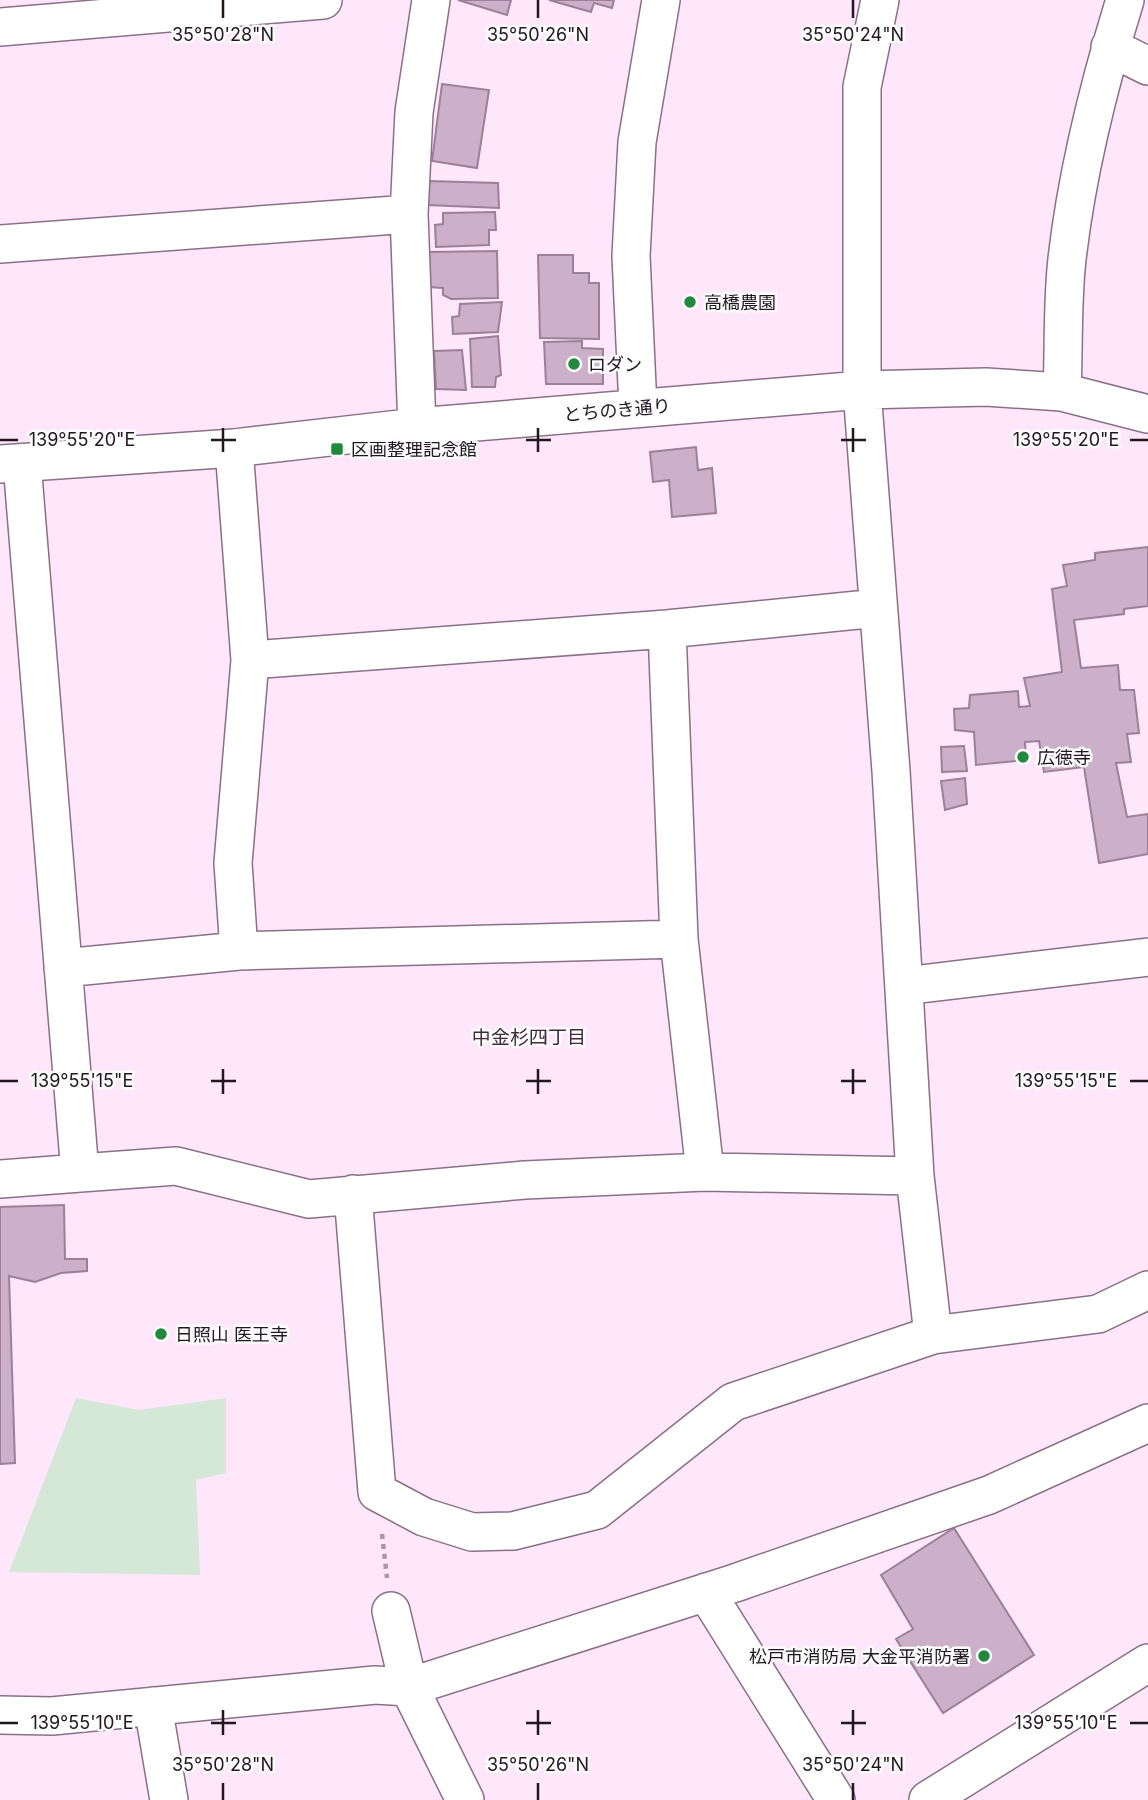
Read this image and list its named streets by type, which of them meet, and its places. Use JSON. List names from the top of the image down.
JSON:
{
  "streets": {
    "street": ["とちのき通り"]
  },
  "districts": ["中金杉四丁目"],
  "places": {
    "other": [
      "高橋農園",
      "ロダン",
      "広徳寺",
      "日照山 医王寺",
      "松戸市消防局 大金平消防署"
    ],
    "transit": ["区画整理記念館"]
  },
  "coordinates": [
    "35°50'28\"N",
    "35°50'26\"N",
    "35°50'24\"N",
    "139°55'20\"E",
    "139°55'15\"E",
    "139°55'10\"E"
  ]
}
